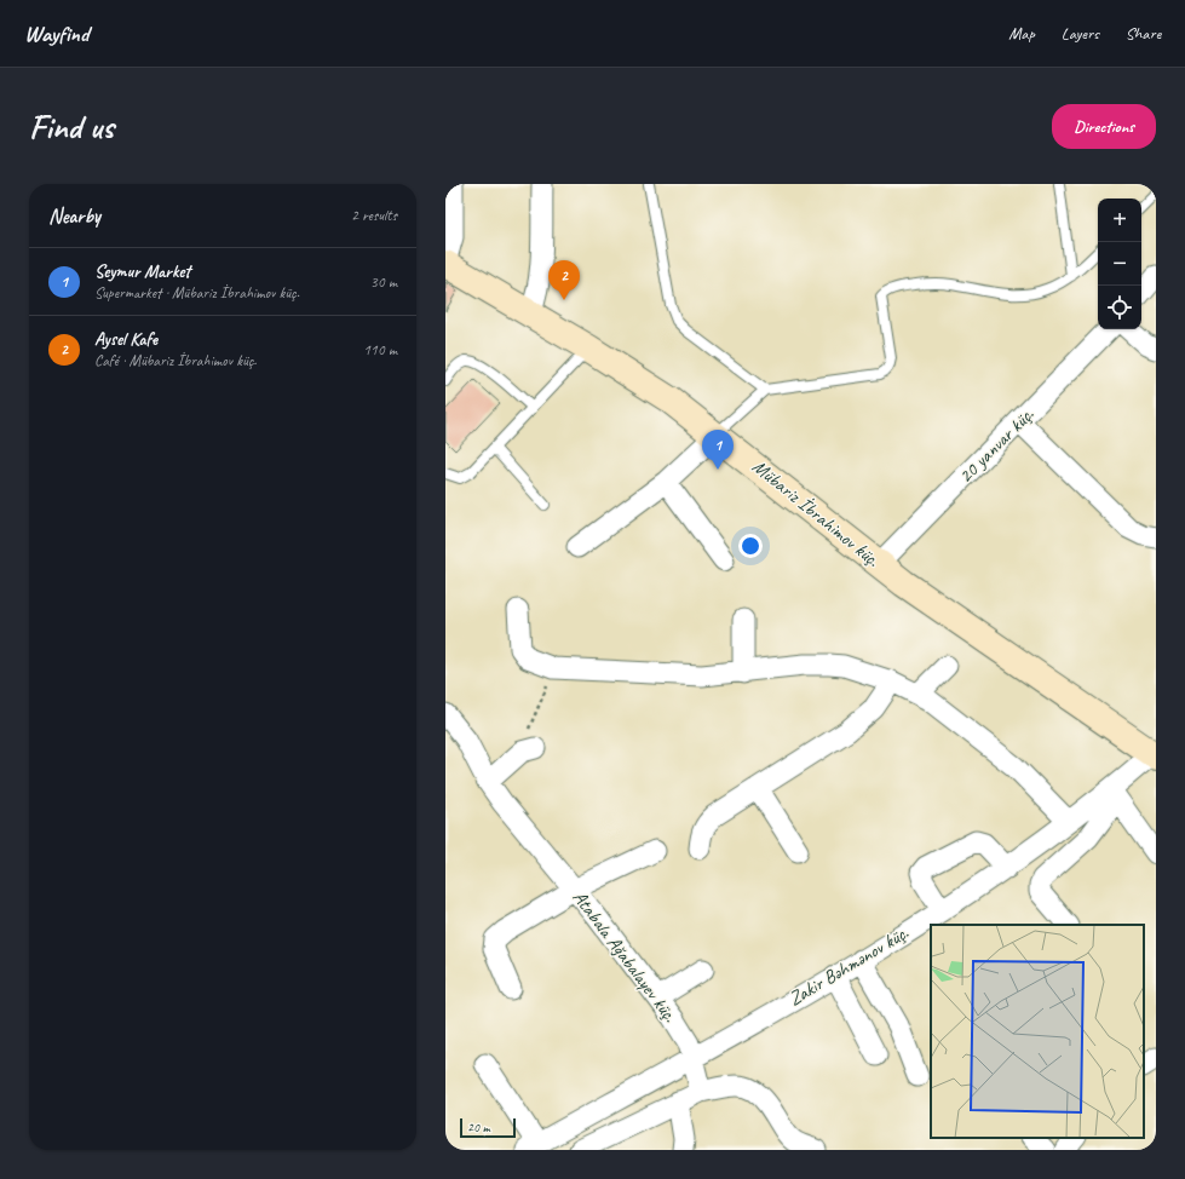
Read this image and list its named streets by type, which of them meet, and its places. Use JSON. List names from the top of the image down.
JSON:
{
  "streets": {
    "street": [
      "20 yanvar küç.",
      "Mübariz İbrahimov küç.",
      "Atabala Ağabalayev küç.",
      "Zakir Bəhmənov küç."
    ]
  },
  "crossings": [
    ["20 yanvar küç.", "Mübariz İbrahimov küç."],
    ["Mübariz İbrahimov küç.", "Zakir Bəhmənov küç."],
    ["Atabala Ağabalayev küç.", "Zakir Bəhmənov küç."]
  ],
  "scale_bar": "20 m",
  "page": {
    "header": "Wayfind",
    "nav": ["Map", "Layers", "Share"],
    "buttons": "Directions",
    "title": "Find us",
    "heading": ["Nearby", "2 results"],
    "map_buttons": ["+", "−"],
    "list": [
      {
        "mark": "1",
        "name": "Seymur Market",
        "note": "Supermarket · Mübariz İbrahimov küç.",
        "value": "30 m"
      },
      {
        "mark": "2",
        "name": "Aysel Kafe",
        "note": "Café · Mübariz İbrahimov küç.",
        "value": "110 m"
      }
    ],
    "pins": ["2", "1"],
    "scale": "20 m"
  }
}
